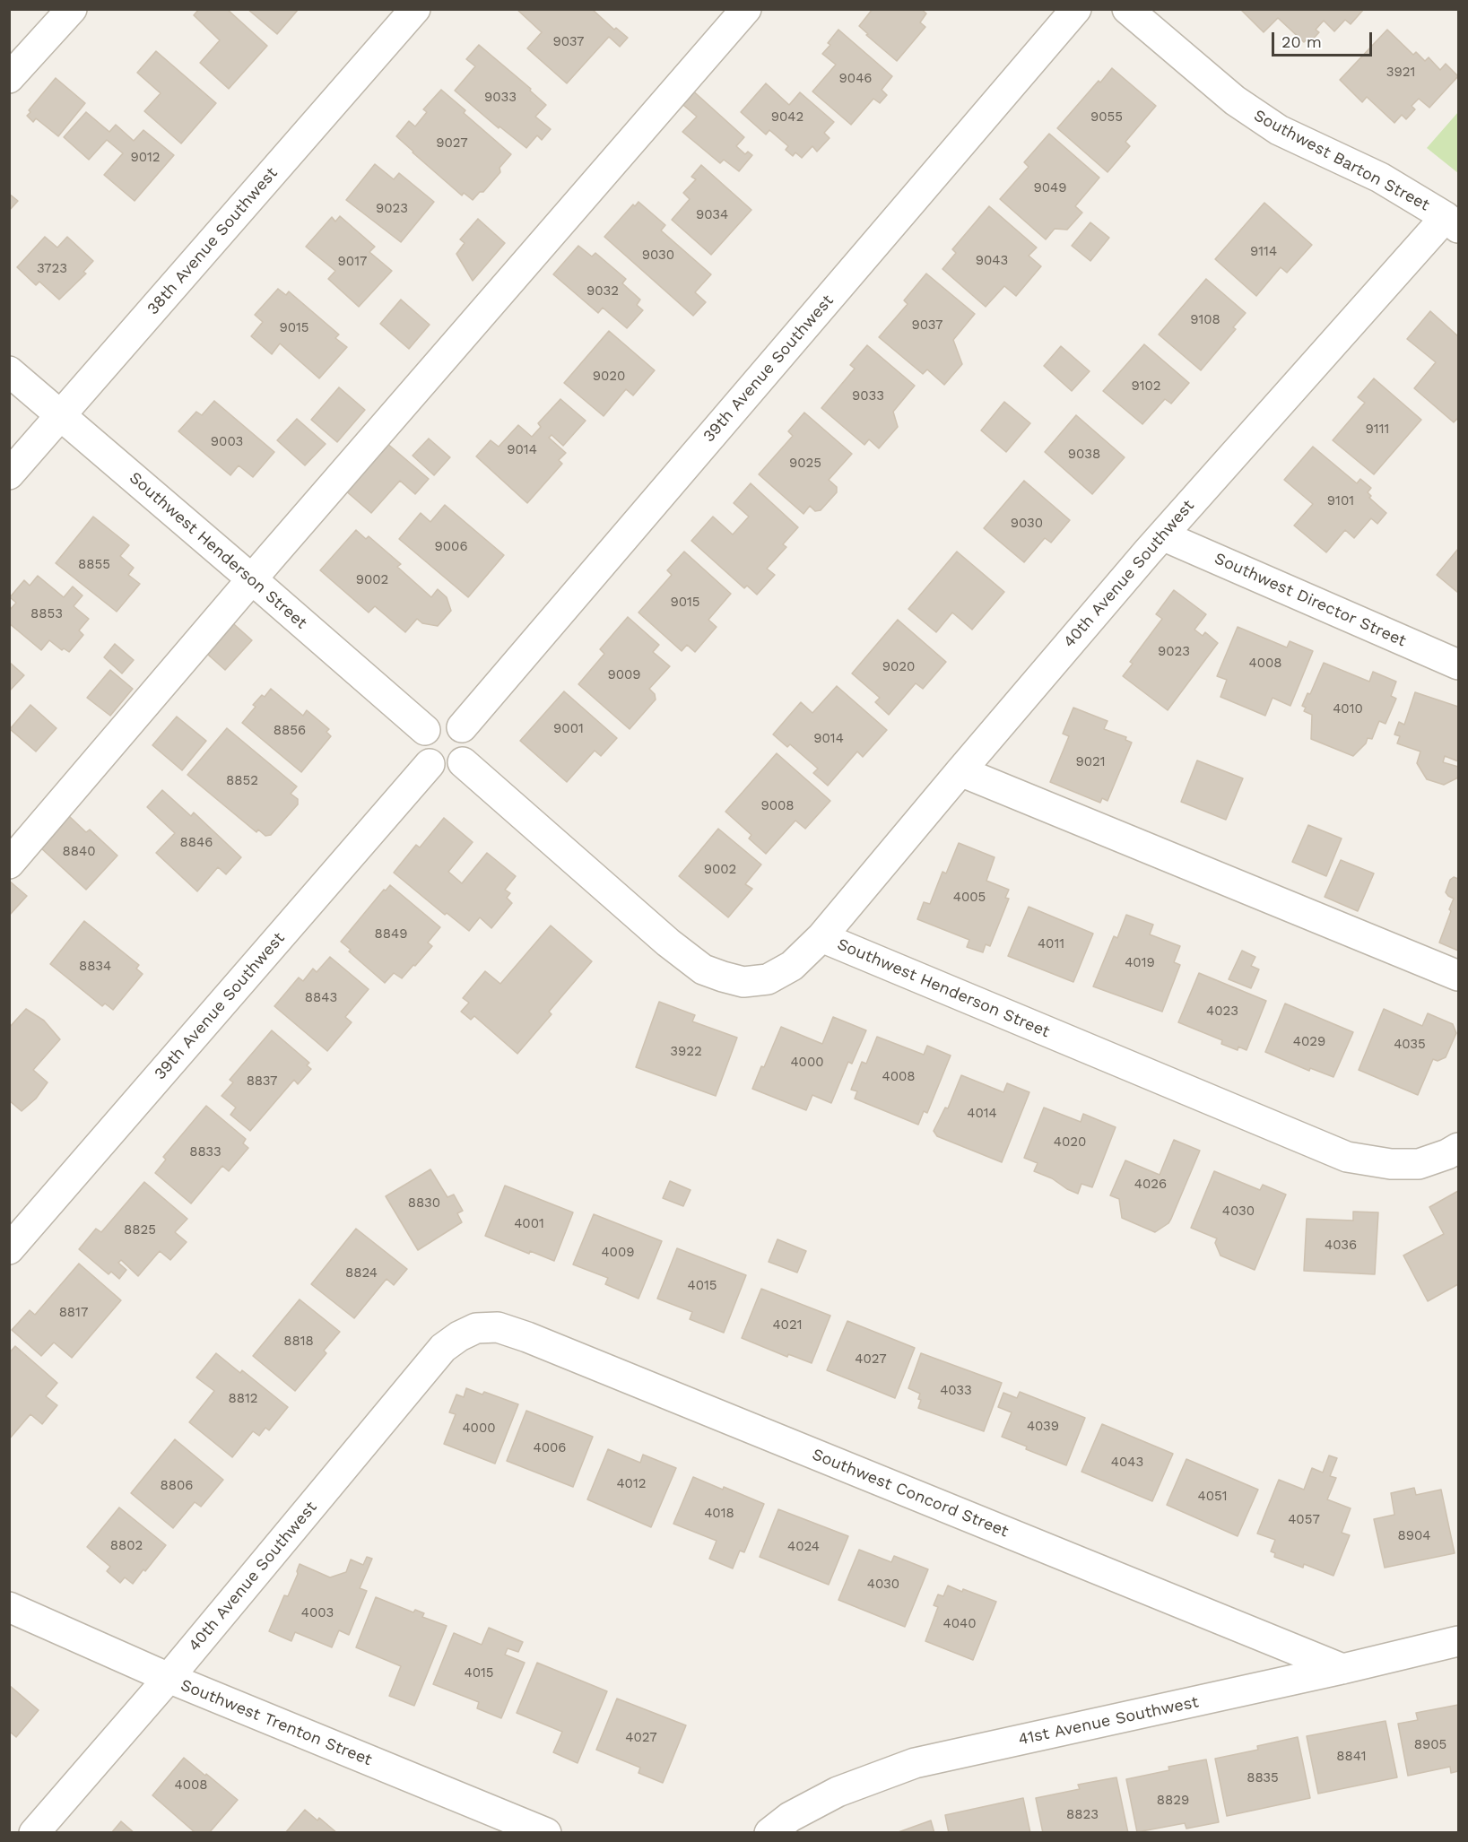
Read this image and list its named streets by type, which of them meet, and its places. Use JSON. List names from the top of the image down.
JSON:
{
  "streets": {
    "street": [
      "Southwest Barton Street",
      "38th Avenue Southwest",
      "39th Avenue Southwest",
      "Southwest Henderson Street",
      "40th Avenue Southwest",
      "Southwest Director Street",
      "Southwest Concord Street",
      "41st Avenue Southwest",
      "Southwest Trenton Street"
    ]
  },
  "crossings": [
    ["Southwest Barton Street", "40th Avenue Southwest"],
    ["38th Avenue Southwest", "Southwest Henderson Street"],
    ["39th Avenue Southwest", "Southwest Henderson Street"],
    ["Southwest Henderson Street", "40th Avenue Southwest"],
    ["40th Avenue Southwest", "Southwest Director Street"],
    ["40th Avenue Southwest", "Southwest Concord Street"],
    ["40th Avenue Southwest", "Southwest Trenton Street"],
    ["Southwest Concord Street", "41st Avenue Southwest"]
  ],
  "house_numbers": [
    "9037",
    "3921",
    "9046",
    "9033",
    "9042",
    "9055",
    "9027",
    "9012",
    "9049",
    "9023",
    "9034",
    "9114",
    "9030",
    "9043",
    "9017",
    "3723",
    "9032",
    "9108",
    "9037",
    "9015",
    "9020",
    "9102",
    "9033",
    "9111",
    "9003",
    "9014",
    "9038",
    "9025",
    "9101",
    "9030",
    "9006",
    "8855",
    "9002",
    "9015",
    "8853",
    "9023",
    "4008",
    "9020",
    "9009",
    "4010",
    "9001",
    "8856",
    "9014",
    "9021",
    "8852",
    "9008",
    "8846",
    "8840",
    "9002",
    "4005",
    "8849",
    "4011",
    "4019",
    "8834",
    "8843",
    "4023",
    "4029",
    "4035",
    "3922",
    "4000",
    "4008",
    "8837",
    "4014",
    "4020",
    "8833",
    "4026",
    "8830",
    "4030",
    "4001",
    "8825",
    "4036",
    "4009",
    "8824",
    "4015",
    "8817",
    "4021",
    "8818",
    "4027",
    "4033",
    "8812",
    "4039",
    "4000",
    "4006",
    "4043",
    "4012",
    "8806",
    "4051",
    "4018",
    "4057",
    "8904",
    "8802",
    "4024",
    "4030",
    "4003",
    "4040",
    "4015",
    "4027",
    "8905",
    "8841",
    "8835",
    "4008",
    "8829",
    "8823"
  ],
  "scale_bar": "20 m"
}
